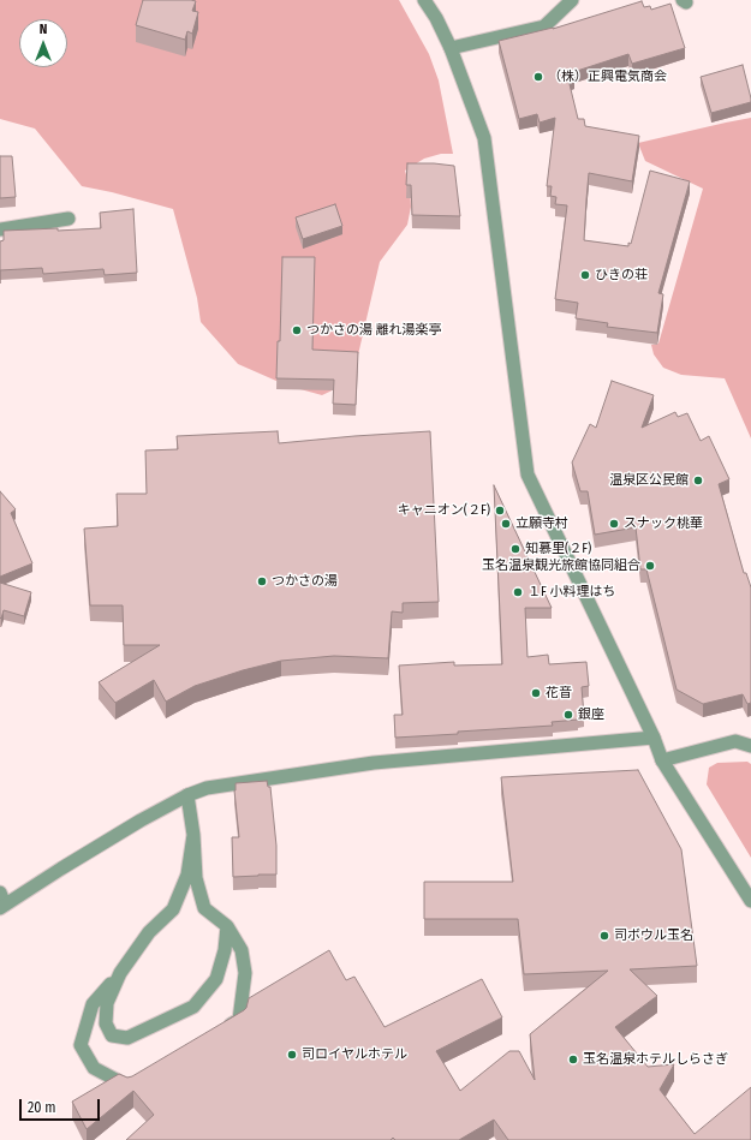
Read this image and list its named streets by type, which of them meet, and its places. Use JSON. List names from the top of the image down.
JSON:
{
  "places": [
    "（株）正興電気商会",
    "ひきの荘",
    "つかさの湯 離れ湯楽亭",
    "温泉区公民館",
    "キャニオン(２F)",
    "立願寺村",
    "スナック桃華",
    "知慕里(２F)",
    "玉名温泉観光旅館協同組合",
    "つかさの湯",
    "１F 小料理はち",
    "花音",
    "銀座",
    "司ボウル玉名",
    "司ロイヤルホテル",
    "玉名温泉ホテルしらさぎ"
  ],
  "scale_bar": "20 m",
  "north": "top"
}
